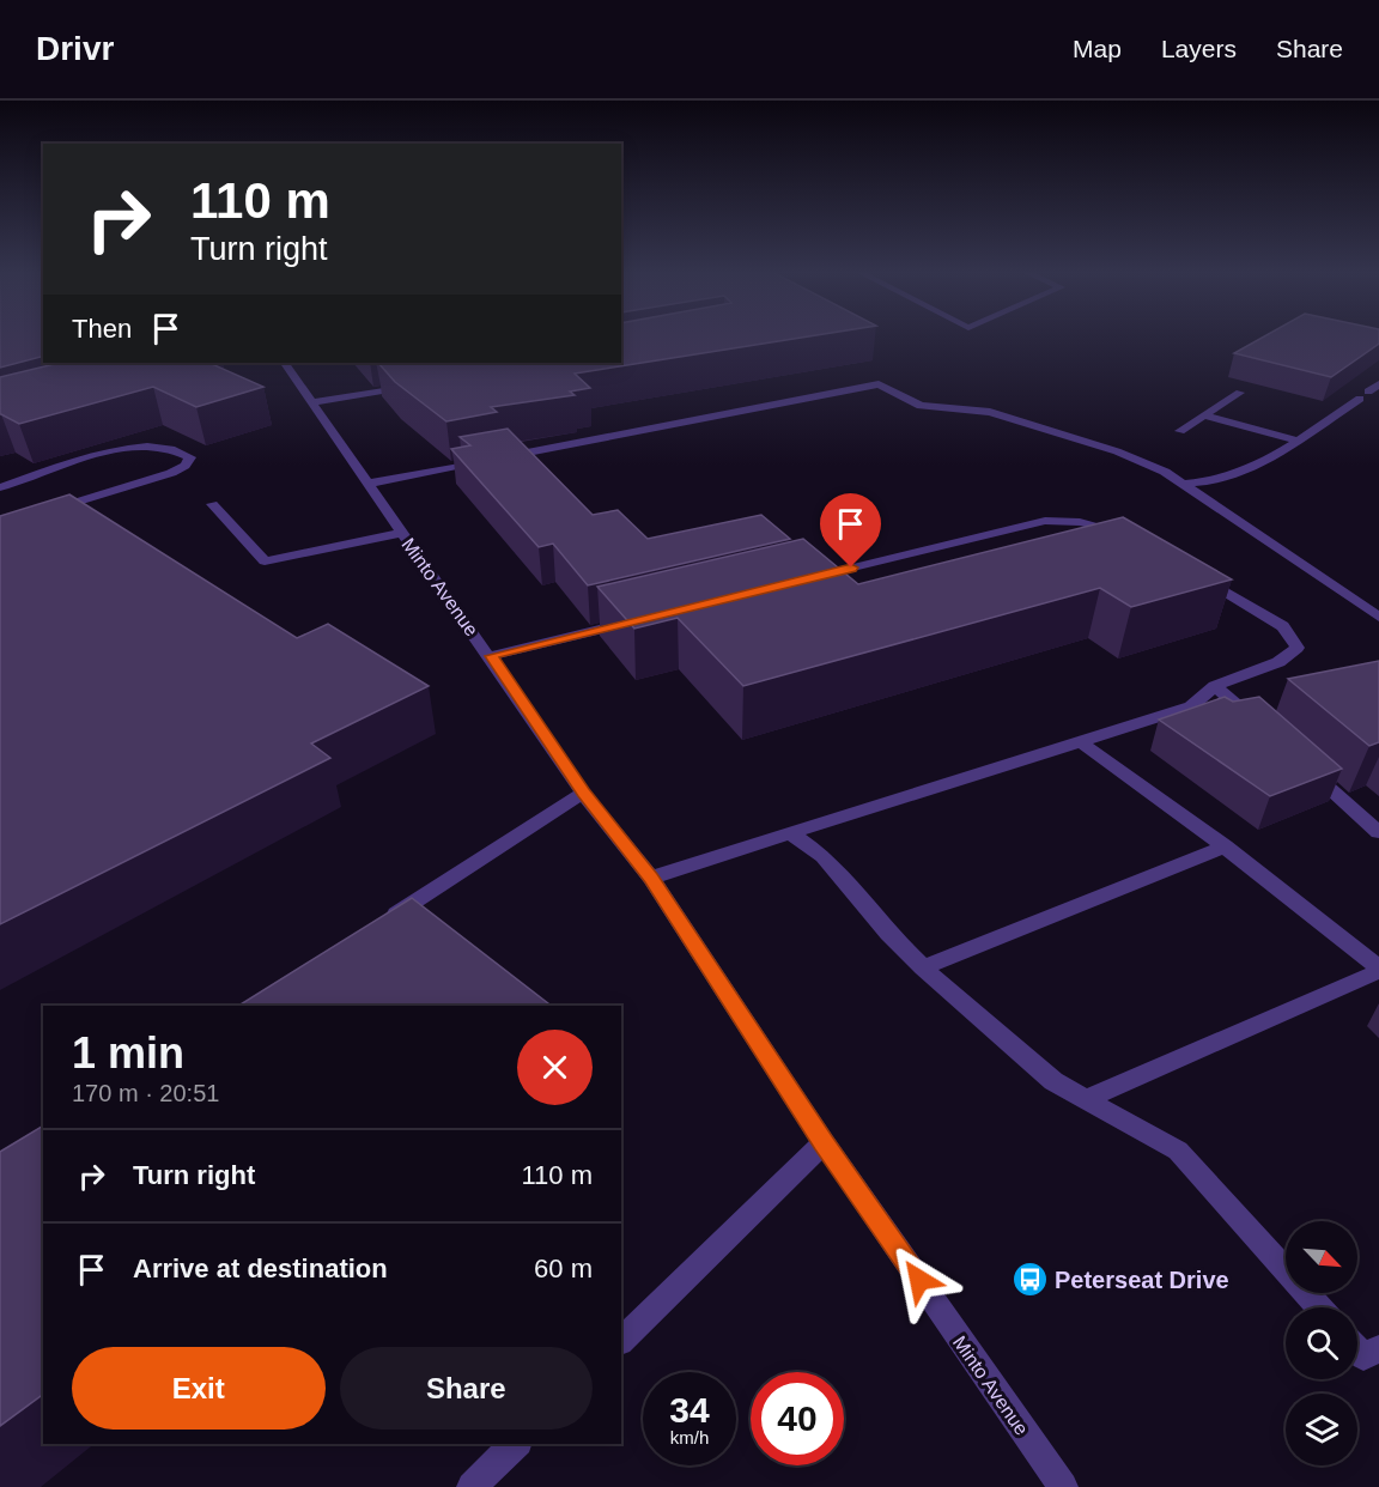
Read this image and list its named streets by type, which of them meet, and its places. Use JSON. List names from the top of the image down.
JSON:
{
  "streets": {
    "street": ["Minto Avenue"]
  },
  "places": {
    "bus stop": ["Peterseat Drive"]
  },
  "north": "bottom right",
  "page": {
    "header": "Drivr",
    "nav": ["Map", "Layers", "Share"],
    "turn": ["110 m", "Turn right"],
    "then": "Then",
    "heading": ["1 min", "170 m · 20:51"],
    "list": [
      {
        "name": "Turn right",
        "value": "110 m"
      },
      {
        "name": "Arrive at destination",
        "value": "60 m"
      }
    ],
    "buttons": ["Exit", "Share"],
    "speed": "34 km/h",
    "limit": "40"
  }
}
